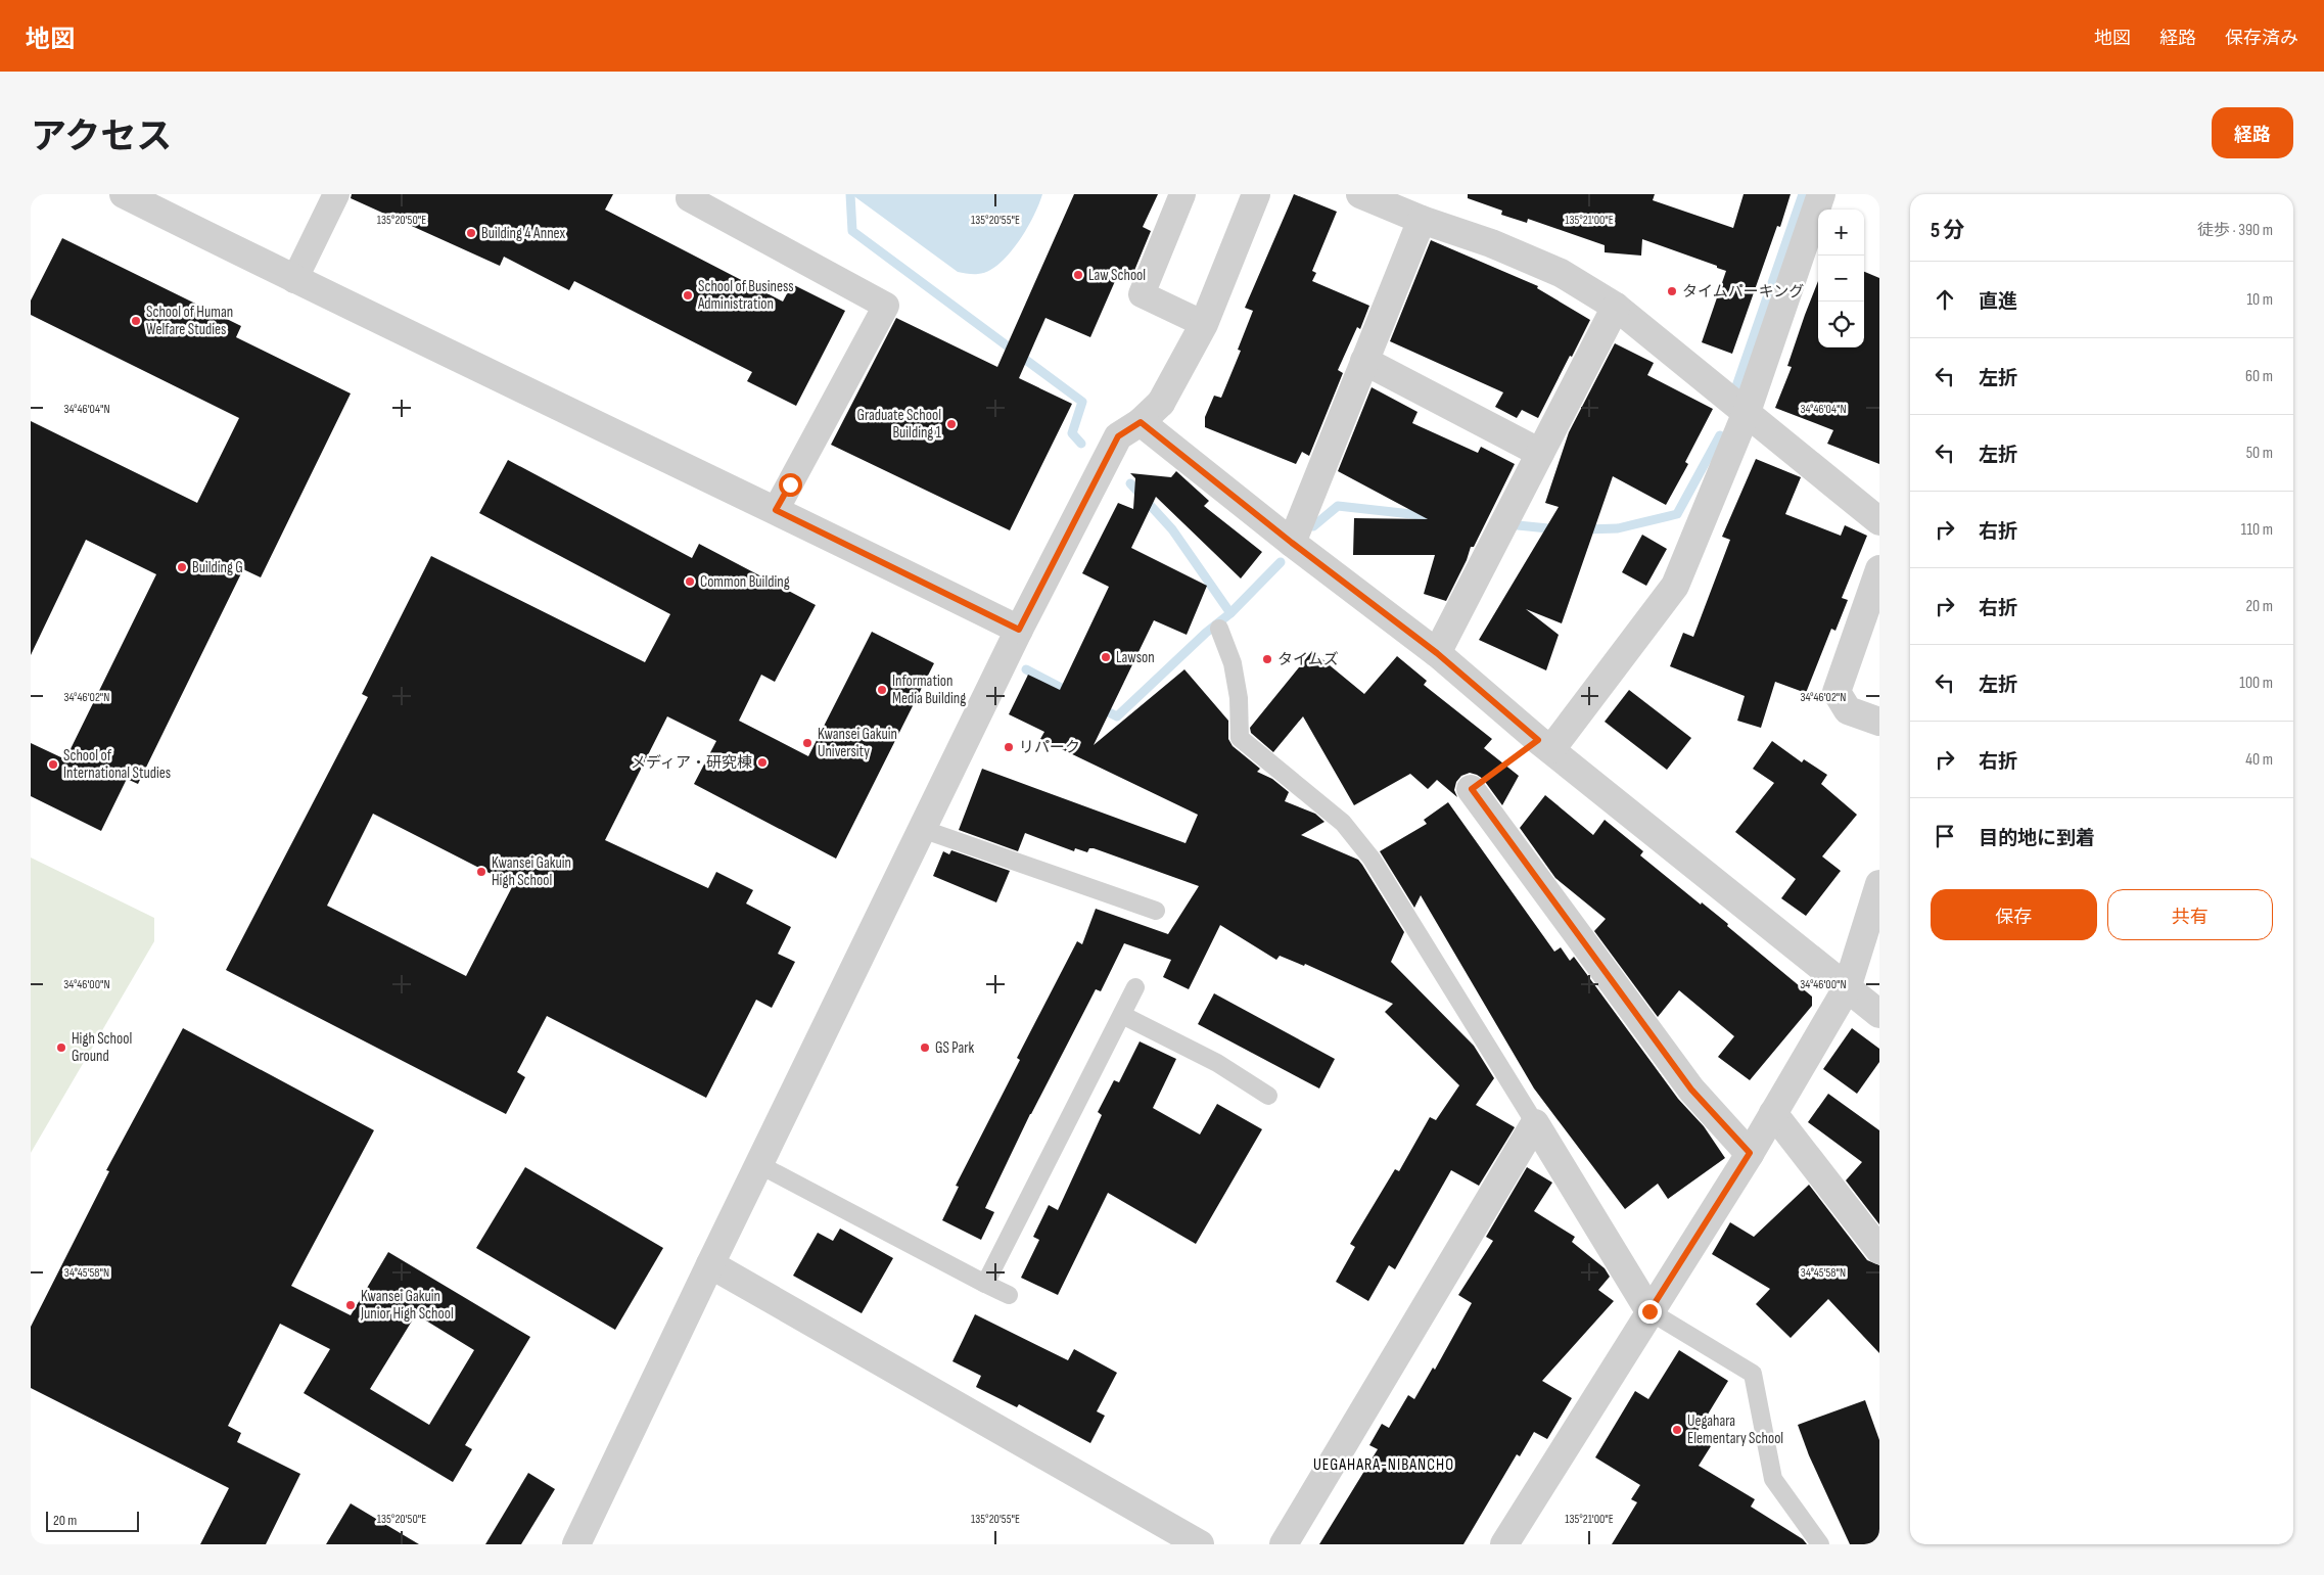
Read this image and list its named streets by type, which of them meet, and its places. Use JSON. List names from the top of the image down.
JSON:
{
  "districts": ["UEGAHARA-NIBANCHO"],
  "places": [
    "Building 4 Annex",
    "Law School",
    "タイムパーキング",
    "School of Business Administration",
    "School of Human Welfare Studies",
    "Graduate School Building 1",
    "Building G",
    "Common Building",
    "Lawson",
    "タイムズ",
    "Information Media Building",
    "Kwansei Gakuin University",
    "リパーク",
    "メディア・研究棟",
    "School of International Studies",
    "Kwansei Gakuin High School",
    "High School Ground",
    "GS Park",
    "Kwansei Gakuin Junior High School",
    "Uegahara Elementary School"
  ],
  "scale_bar": "20 m",
  "page": {
    "header": "地図",
    "nav": ["地図", "経路", "保存済み"],
    "title": "アクセス",
    "buttons": [
      "経路",
      ["保存", "共有"]
    ],
    "heading": ["5 分", "徒歩 · 390 m"],
    "map_buttons": ["+", "−"],
    "list": [
      ["直進", "10 m"],
      ["左折", "60 m"],
      ["左折", "50 m"],
      ["右折", "110 m"],
      ["右折", "20 m"],
      ["左折", "100 m"],
      ["右折", "40 m"],
      "目的地に到着"
    ],
    "scale": "20 m"
  },
  "coordinates": [
    "135°20'50\"E",
    "135°20'55\"E",
    "135°21'00\"E",
    "34°46'04\"N",
    "34°46'02\"N",
    "34°46'00\"N",
    "34°45'58\"N"
  ]
}
